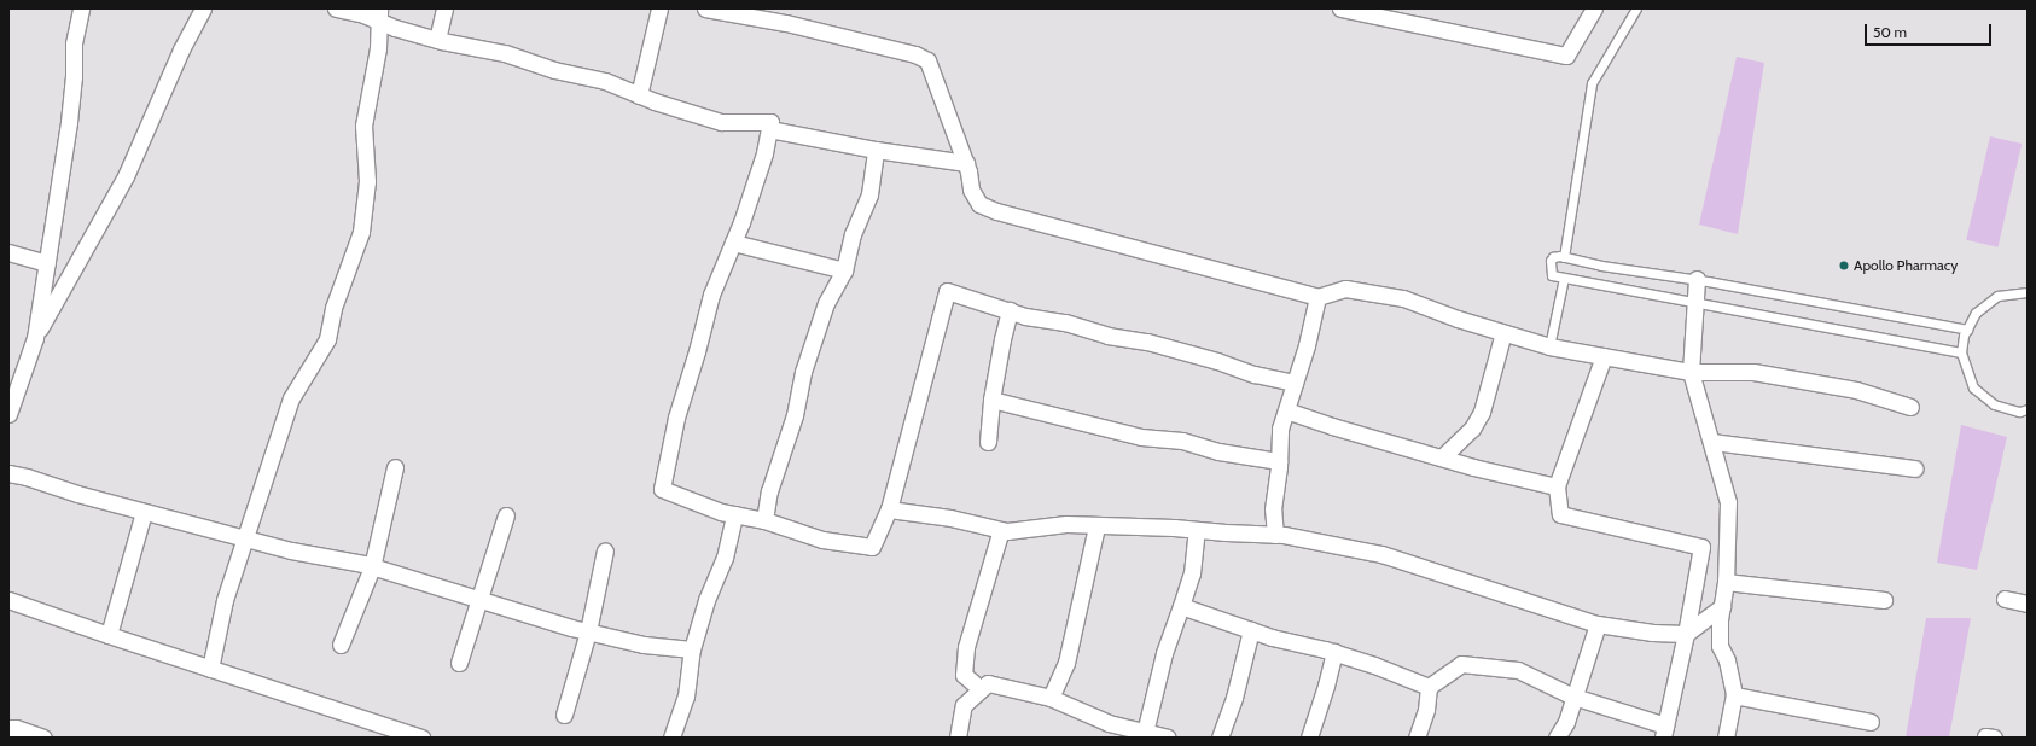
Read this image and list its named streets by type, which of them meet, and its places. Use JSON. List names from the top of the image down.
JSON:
{
  "places": ["Apollo Pharmacy"],
  "scale_bar": "50 m"
}
